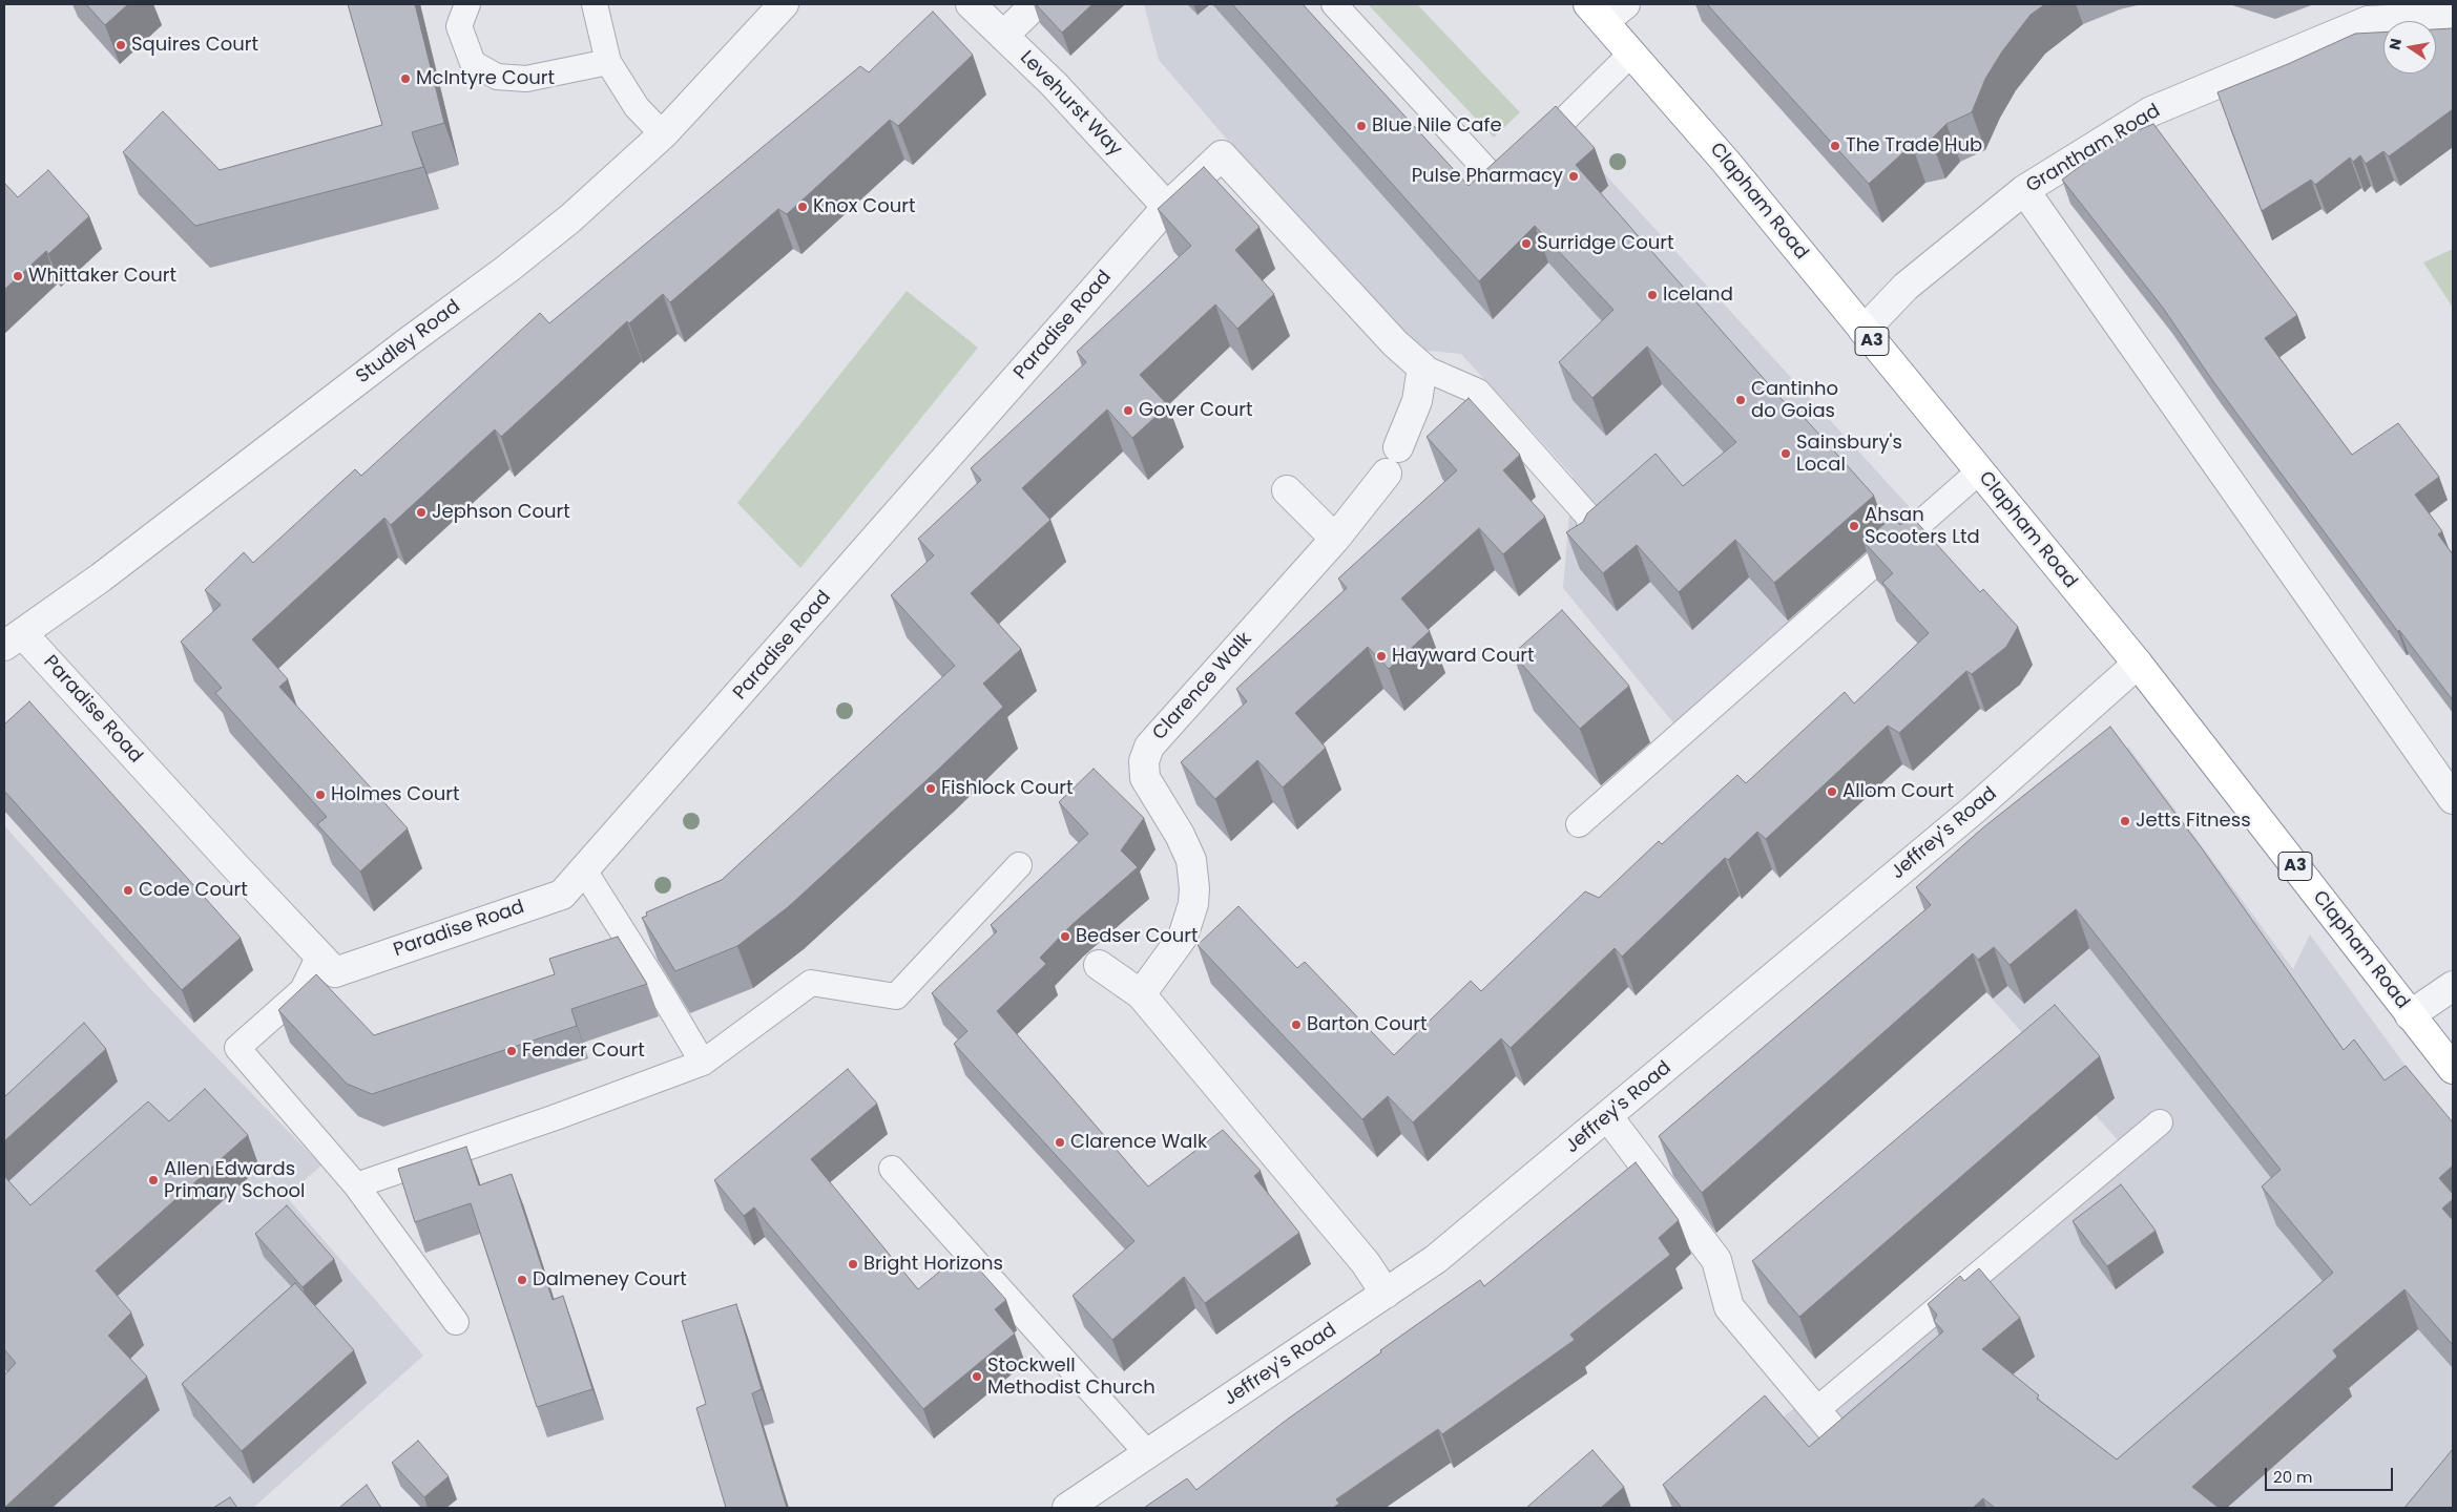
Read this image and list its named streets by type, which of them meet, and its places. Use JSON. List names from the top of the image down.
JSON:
{
  "streets": {
    "highway": ["Clapham Road", "A3"],
    "street": [
      "Levehurst Way",
      "Grantham Road",
      "Paradise Road",
      "Studley Road",
      "Clarence Walk",
      "Jeffrey's Road"
    ]
  },
  "crossings": [
    ["Levehurst Way", "Paradise Road"],
    ["Grantham Road", "Clapham Road"],
    ["Clapham Road", "Jeffrey's Road"],
    ["Paradise Road", "Studley Road"]
  ],
  "places": [
    "Squires Court",
    "McIntyre Court",
    "Blue Nile Cafe",
    "The Trade Hub",
    "Pulse Pharmacy",
    "Knox Court",
    "Surridge Court",
    "Whittaker Court",
    "Iceland",
    "Cantinho do Goias",
    "Gover Court",
    "Sainsbury's Local",
    "Jephson Court",
    "Ahsan Scooters Ltd",
    "Hayward Court",
    "Fishlock Court",
    "Allom Court",
    "Holmes Court",
    "Jetts Fitness",
    "Code Court",
    "Bedser Court",
    "Barton Court",
    "Fender Court",
    "Clarence Walk",
    "Allen Edwards Primary School",
    "Bright Horizons",
    "Dalmeney Court",
    "Stockwell Methodist Church"
  ],
  "scale_bar": "20 m",
  "north": "left"
}
